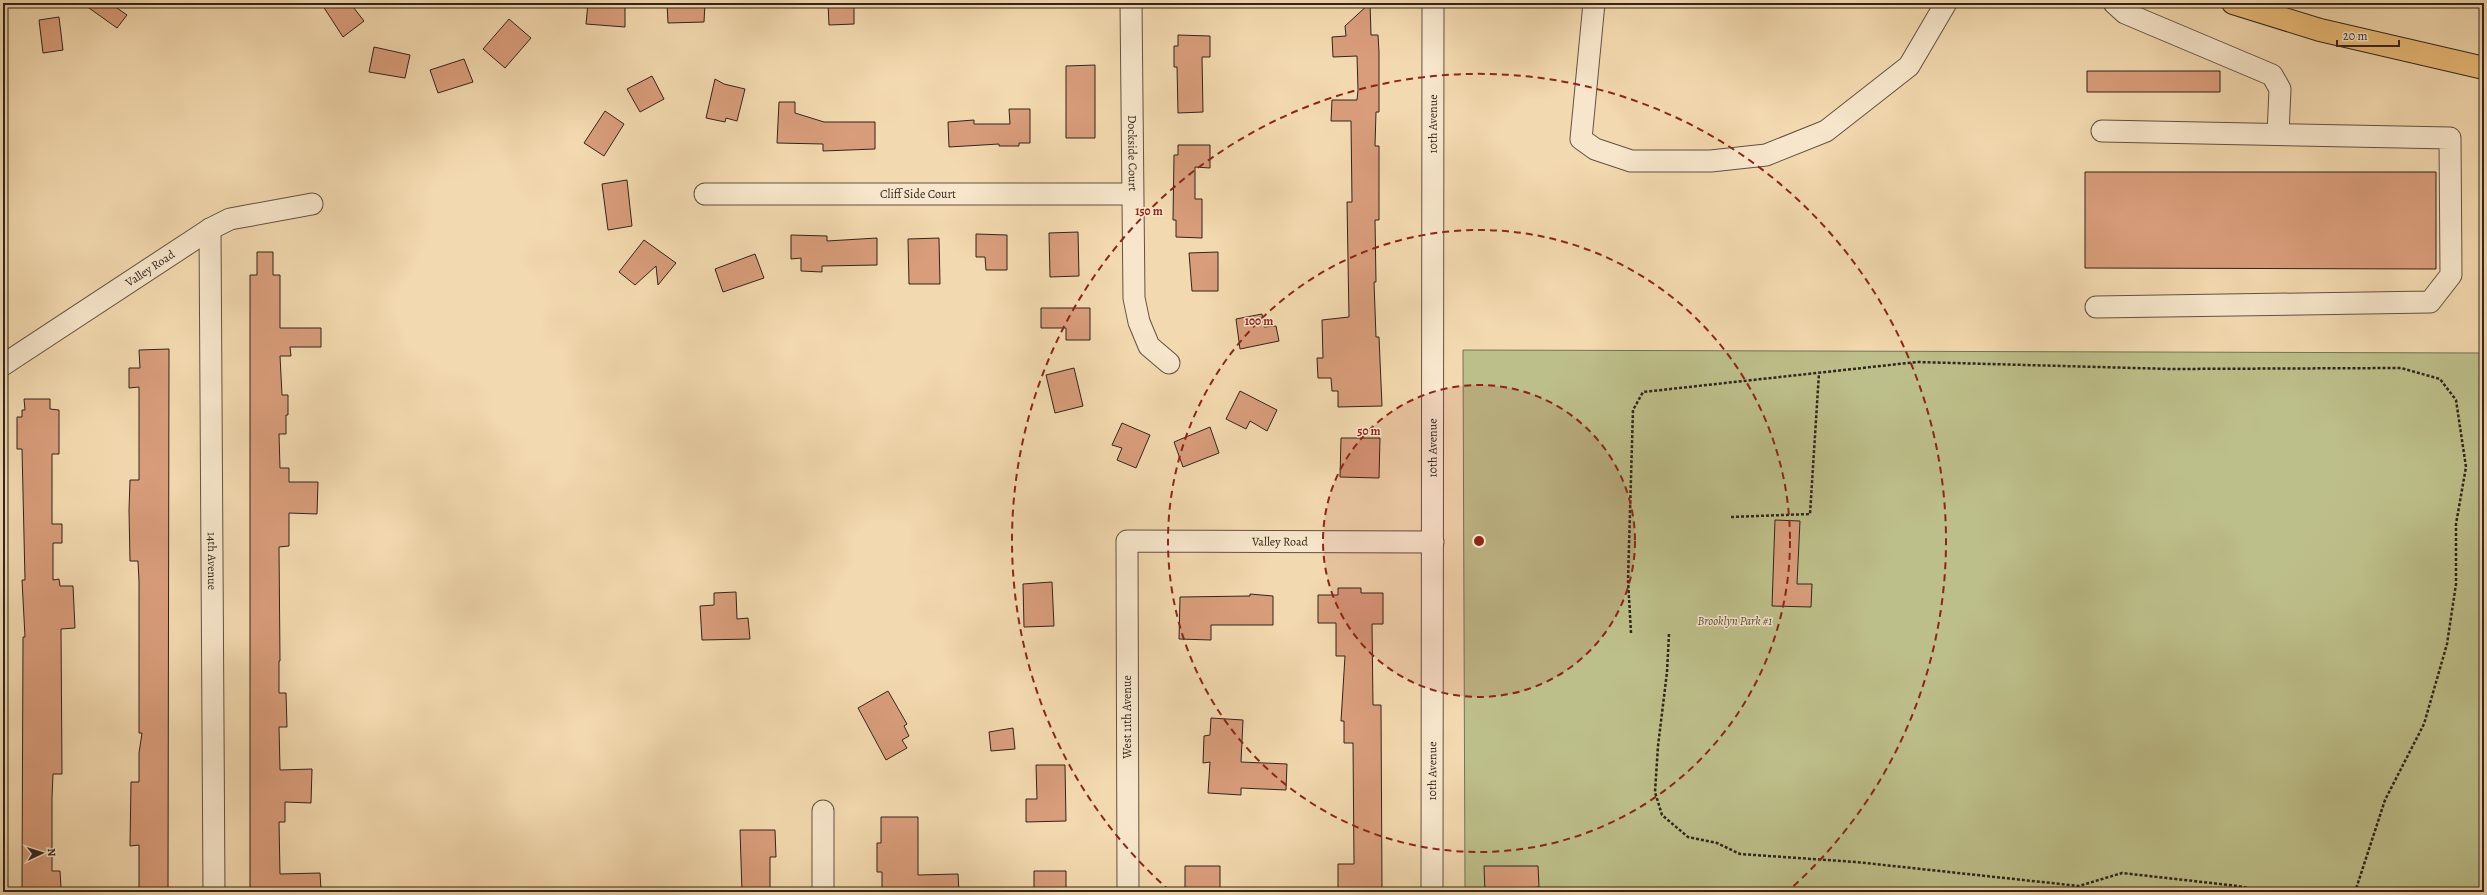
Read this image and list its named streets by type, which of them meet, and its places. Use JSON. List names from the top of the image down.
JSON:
{
  "streets": {
    "street": [
      "10th Avenue",
      "Dockside Court",
      "Cliff Side Court",
      "Valley Road",
      "14th Avenue",
      "West 11th Avenue"
    ]
  },
  "crossings": [
    ["10th Avenue", "Valley Road"],
    ["Dockside Court", "Cliff Side Court"],
    ["Valley Road", "14th Avenue"],
    ["Valley Road", "West 11th Avenue"]
  ],
  "parks": ["Brooklyn Park #1"],
  "scale_bar": "20 m",
  "north": "right",
  "rings": ["150 m", "100 m", "50 m"]
}
